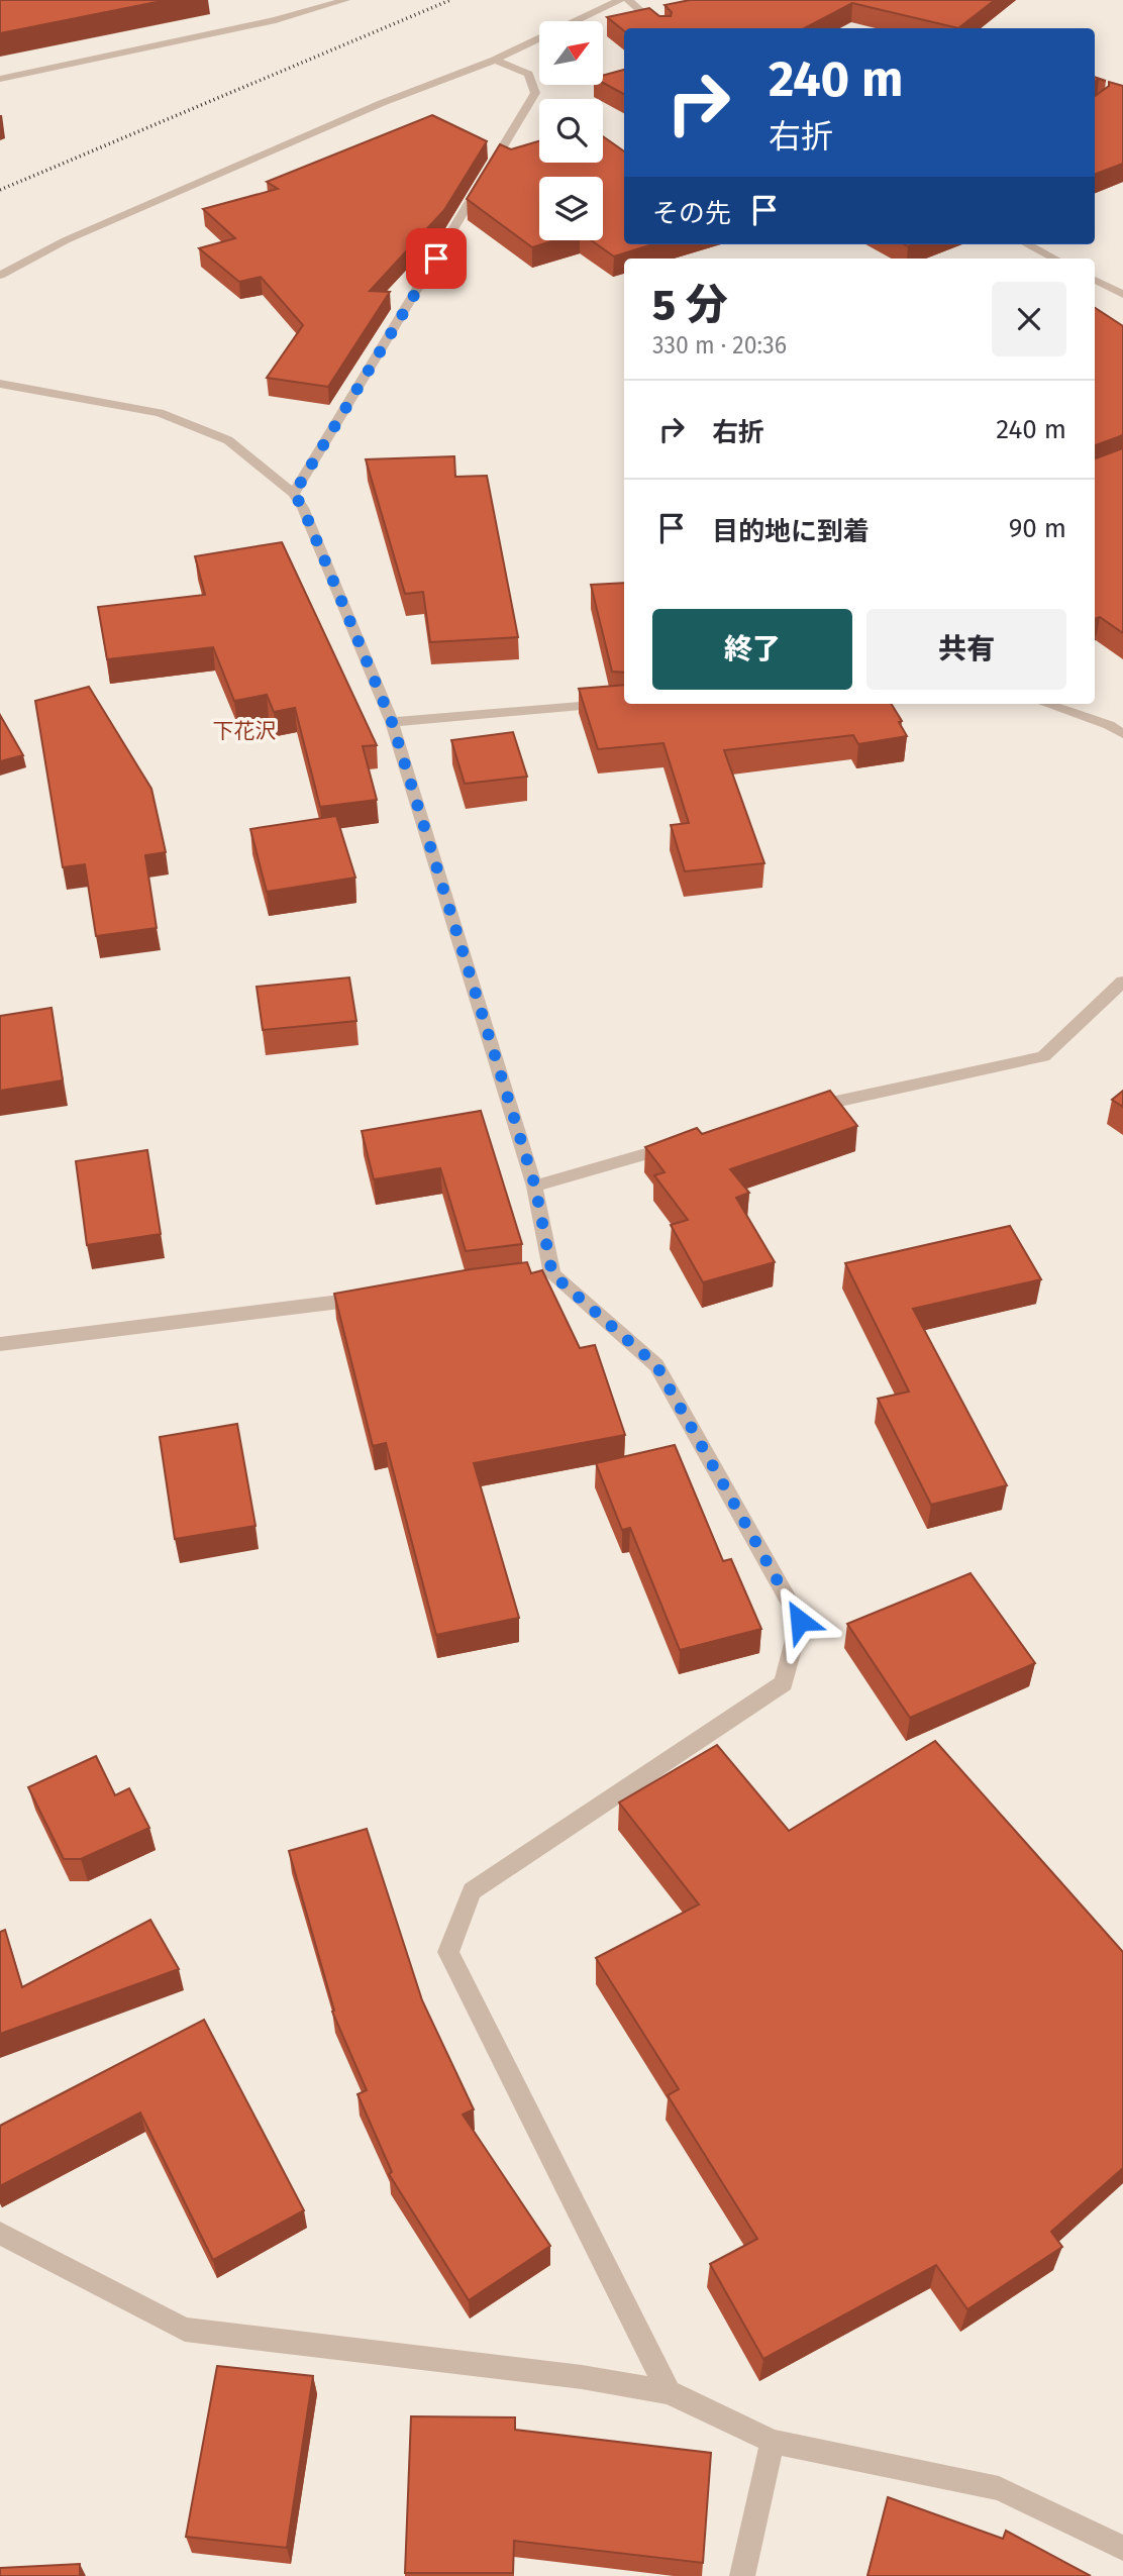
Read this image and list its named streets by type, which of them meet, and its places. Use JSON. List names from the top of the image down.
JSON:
{
  "districts": ["下花沢"],
  "north": "top right",
  "page": {
    "turn": ["240 m", "右折"],
    "then": "その先",
    "heading": ["5 分", "330 m · 20:36"],
    "list": [
      {
        "name": "右折",
        "value": "240 m"
      },
      {
        "name": "目的地に到着",
        "value": "90 m"
      }
    ],
    "buttons": ["終了", "共有"]
  }
}
